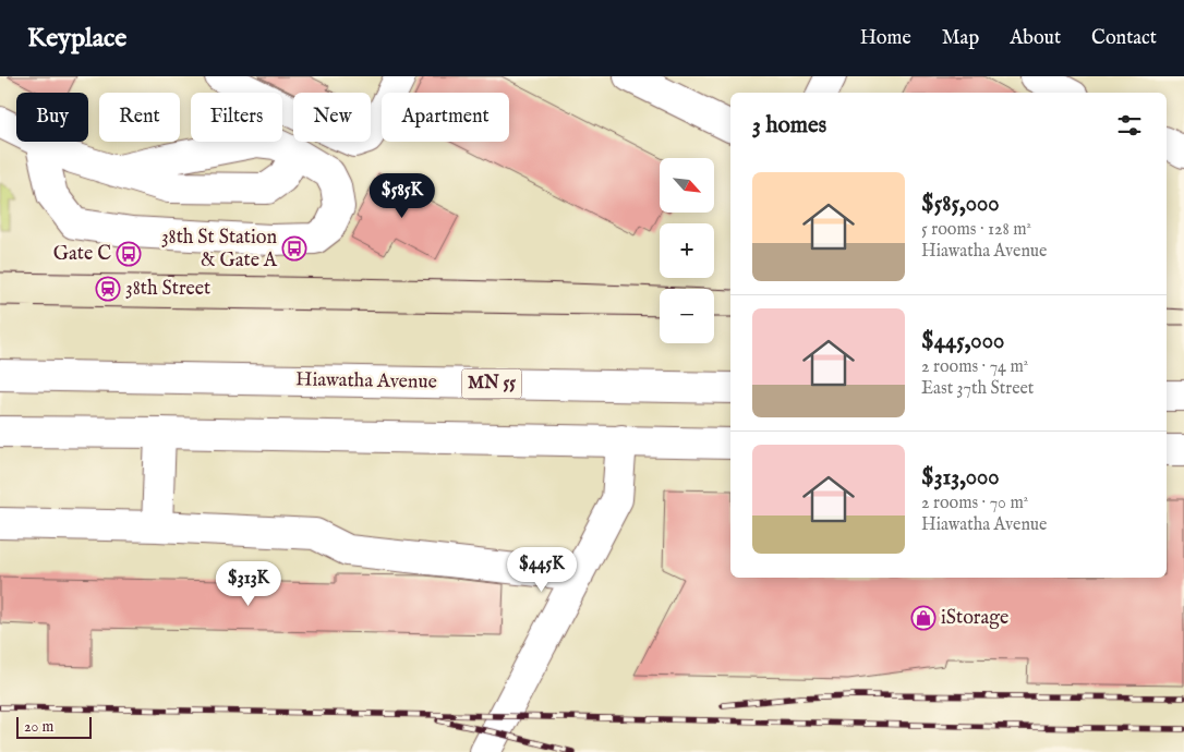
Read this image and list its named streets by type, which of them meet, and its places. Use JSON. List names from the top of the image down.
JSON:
{
  "streets": {
    "main road": ["Hiawatha Avenue", "MN 55"]
  },
  "places": {
    "bus stop": ["38th St Station & Gate A", "Gate C"],
    "station": ["38th Street"],
    "shop": ["iStorage"]
  },
  "scale_bar": "20 m",
  "north": "bottom right",
  "page": {
    "header": "Keyplace",
    "nav": [
      "Home",
      "Map",
      "About",
      "Contact"
    ],
    "chip": [
      "Buy",
      "Rent",
      "Filters",
      "New",
      "Apartment"
    ],
    "heading": "3 homes",
    "map_buttons": ["+", "−"],
    "list": [
      {
        "name": "$585,000",
        "note": "5 rooms · 128 m² · Hiawatha Avenue"
      },
      {
        "name": "$445,000",
        "note": "2 rooms · 74 m² · East 37th Street"
      },
      {
        "name": "$313,000",
        "note": "2 rooms · 70 m² · Hiawatha Avenue"
      }
    ],
    "price": ["$585K", "$445K", "$313K"],
    "scale": "20 m"
  }
}
